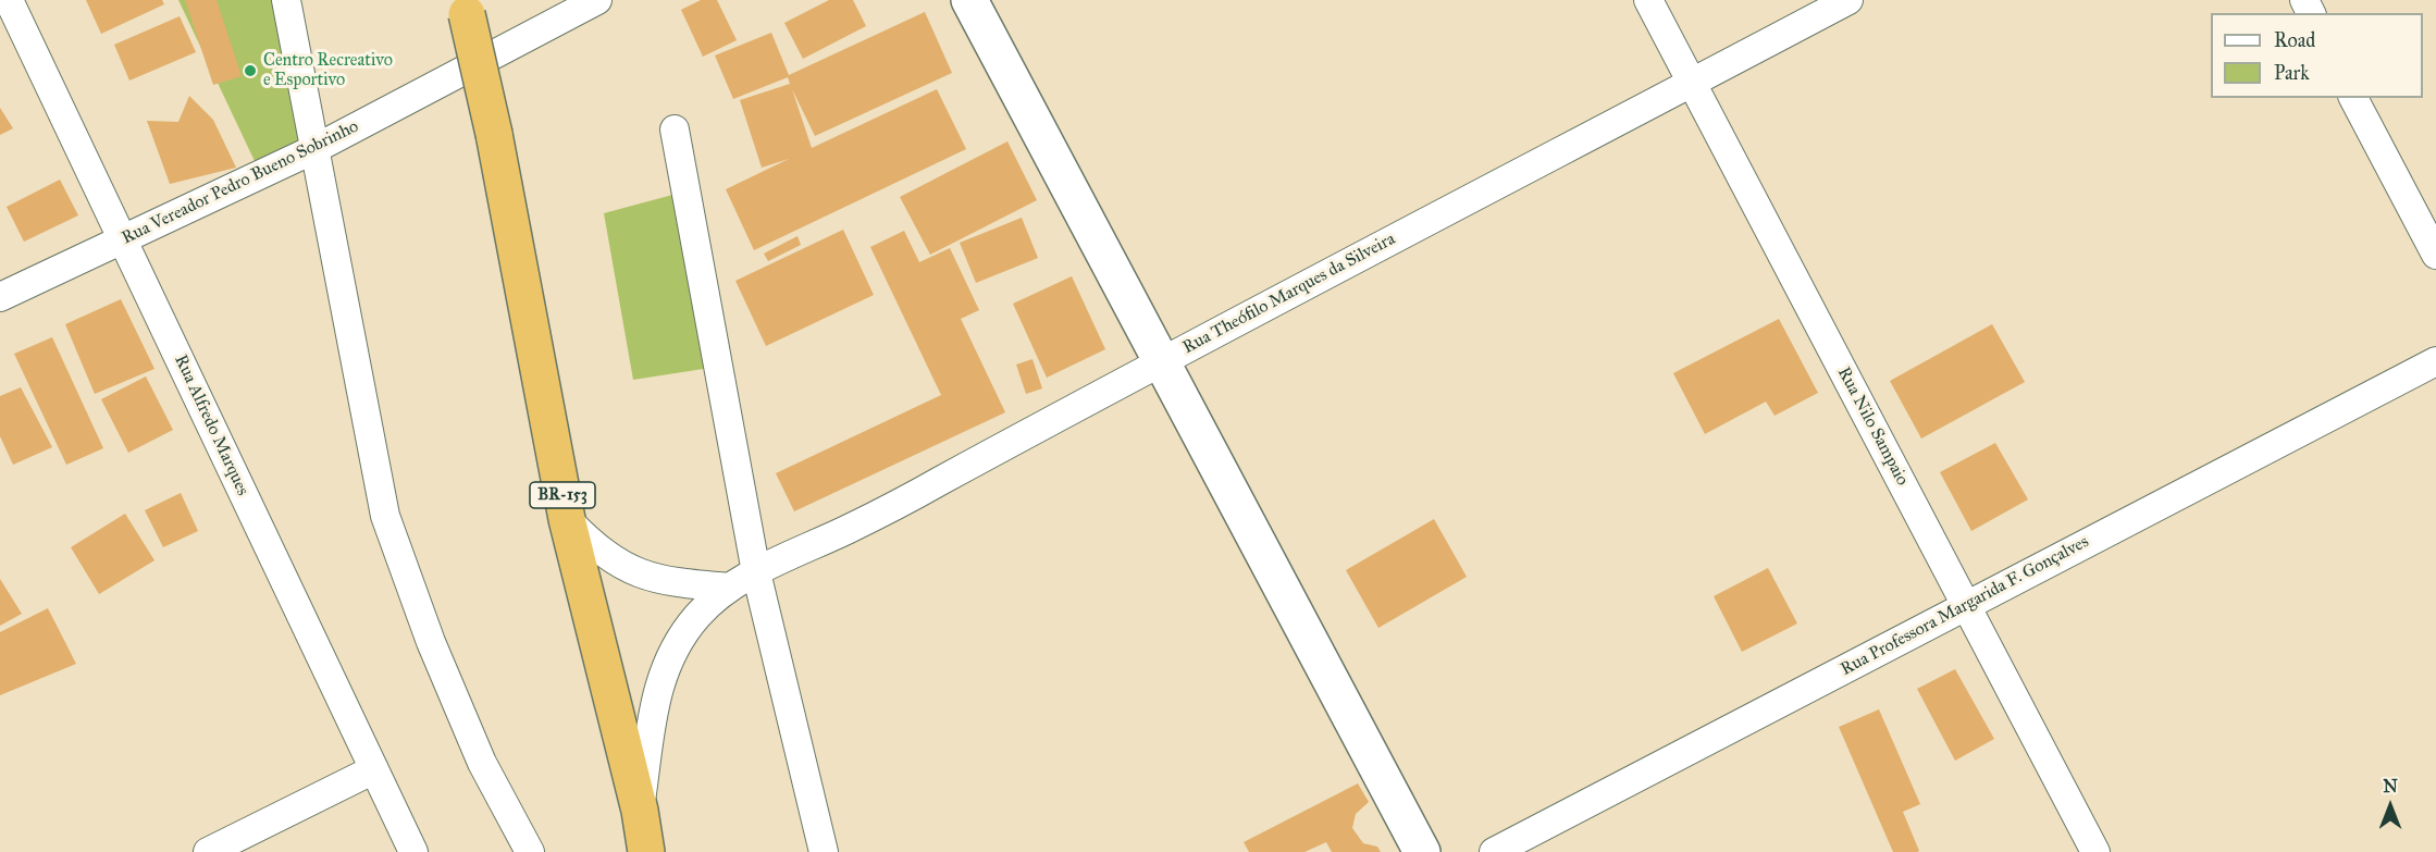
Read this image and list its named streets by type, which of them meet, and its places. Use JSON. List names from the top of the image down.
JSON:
{
  "streets": {
    "highway": ["BR-153"],
    "street": [
      "Rua Vereador Pedro Bueno Sobrinho",
      "Rua Theófilo Marques da Silveira",
      "Rua Alfredo Marques",
      "Rua Nilo Sampaio",
      "Rua Professora Margarida F. Gonçalves"
    ]
  },
  "crossings": [
    ["Rua Vereador Pedro Bueno Sobrinho", "Rua Alfredo Marques"],
    ["Rua Theófilo Marques da Silveira", "Rua Nilo Sampaio"],
    ["Rua Theófilo Marques da Silveira", "BR-153"],
    ["Rua Nilo Sampaio", "Rua Professora Margarida F. Gonçalves"]
  ],
  "places": ["Centro Recreativo e Esportivo"],
  "legend": ["Road", "Park"],
  "north": "top"
}
